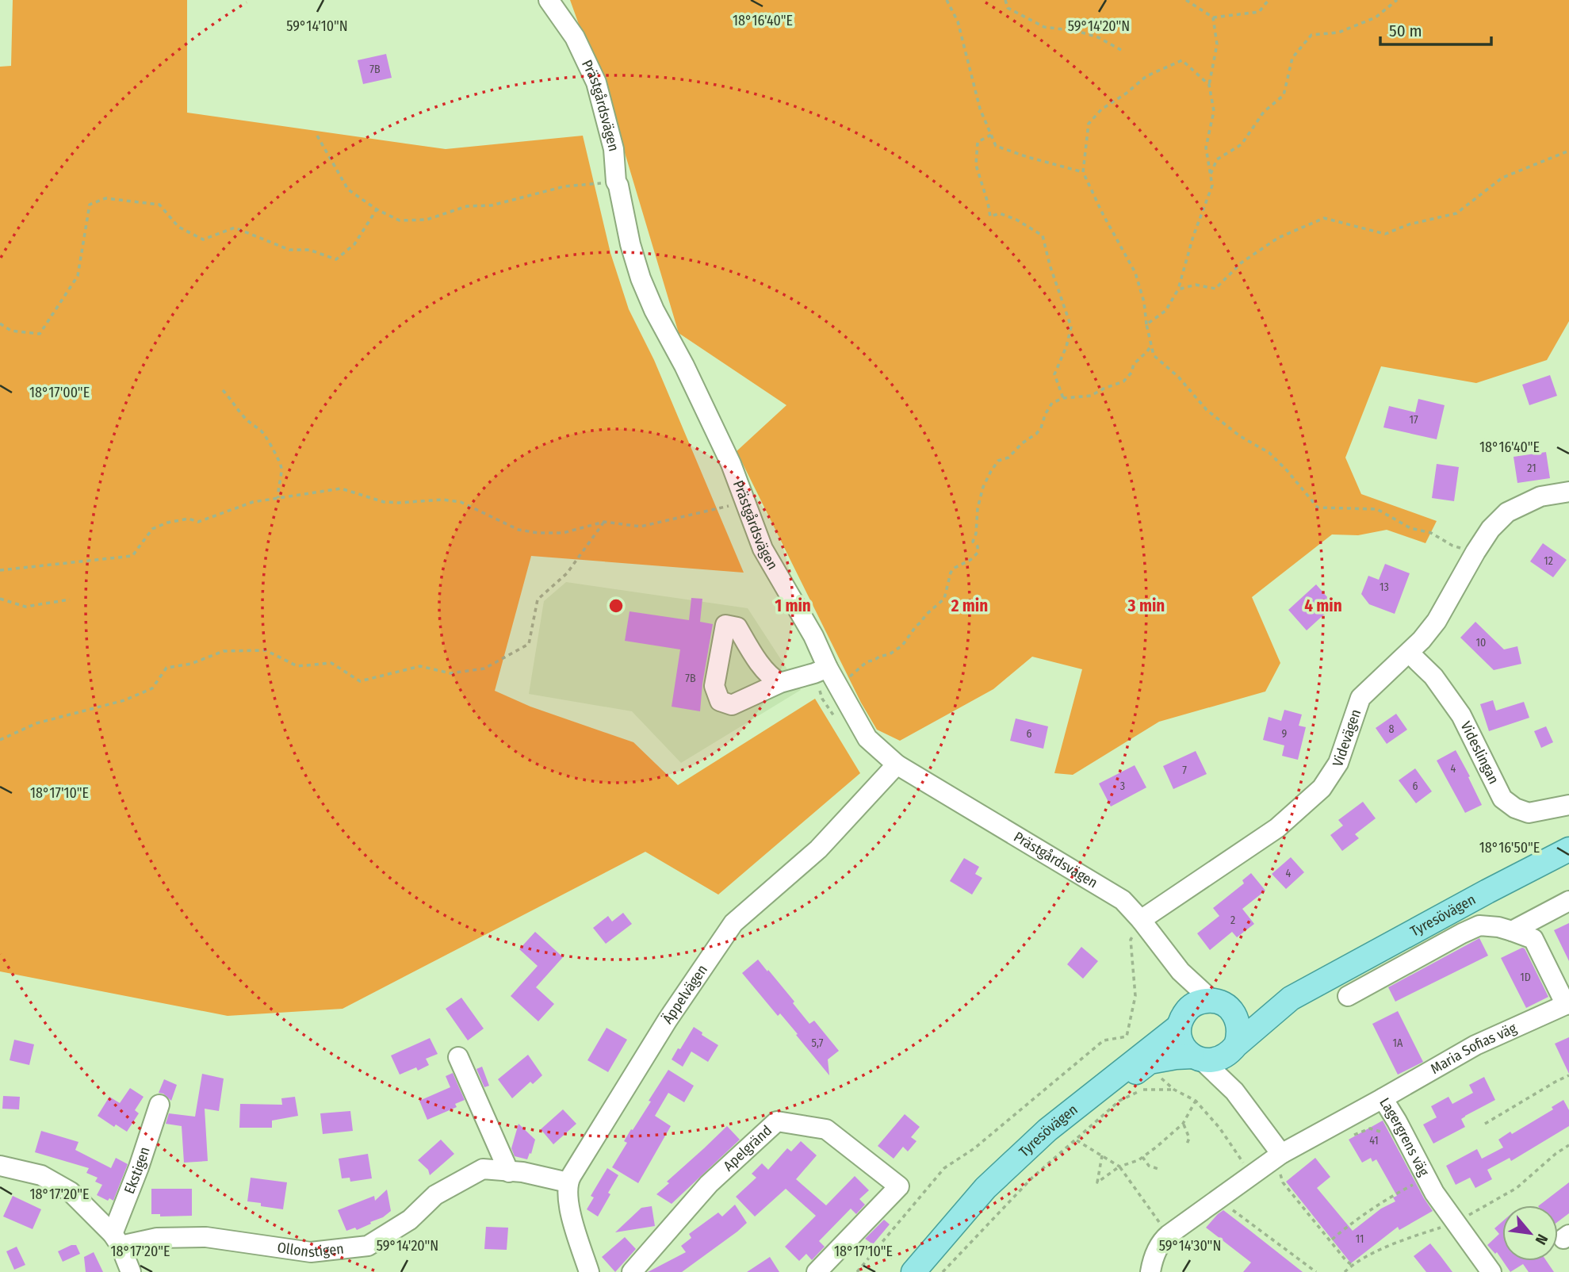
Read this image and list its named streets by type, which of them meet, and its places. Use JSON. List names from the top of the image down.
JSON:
{
  "streets": {
    "main road": ["Tyresövägen"],
    "street": [
      "Prästgårdsvägen",
      "Videvägen",
      "Videslingan",
      "Äppelvägen",
      "Maria Sofias väg",
      "Lagergrens väg",
      "Apelgränd",
      "Ekstigen",
      "Ollonstigen"
    ]
  },
  "crossings": [
    ["Prästgårdsvägen", "Videvägen"],
    ["Prästgårdsvägen", "Tyresövägen"],
    ["Prästgårdsvägen", "Äppelvägen"],
    ["Videvägen", "Videslingan"],
    ["Äppelvägen", "Ollonstigen"],
    ["Maria Sofias väg", "Lagergrens väg"],
    ["Ekstigen", "Ollonstigen"]
  ],
  "house_numbers": [
    "7B",
    "17",
    "21",
    "12",
    "13",
    "10",
    "7B",
    "8",
    "6",
    "9",
    "4",
    "7",
    "3",
    "6",
    "4",
    "2",
    "1D",
    "5,7",
    "1A",
    "41",
    "11"
  ],
  "scale_bar": "50 m",
  "north": "bottom right",
  "coordinates": [
    "18°16'40\"E",
    "59°14'10\"N",
    "59°14'20\"N",
    "18°17'00\"E",
    "18°17'10\"E",
    "18°16'50\"E",
    "18°17'20\"E",
    "59°14'30\"N"
  ],
  "rings": [
    "1 min",
    "2 min",
    "3 min",
    "4 min"
  ]
}
